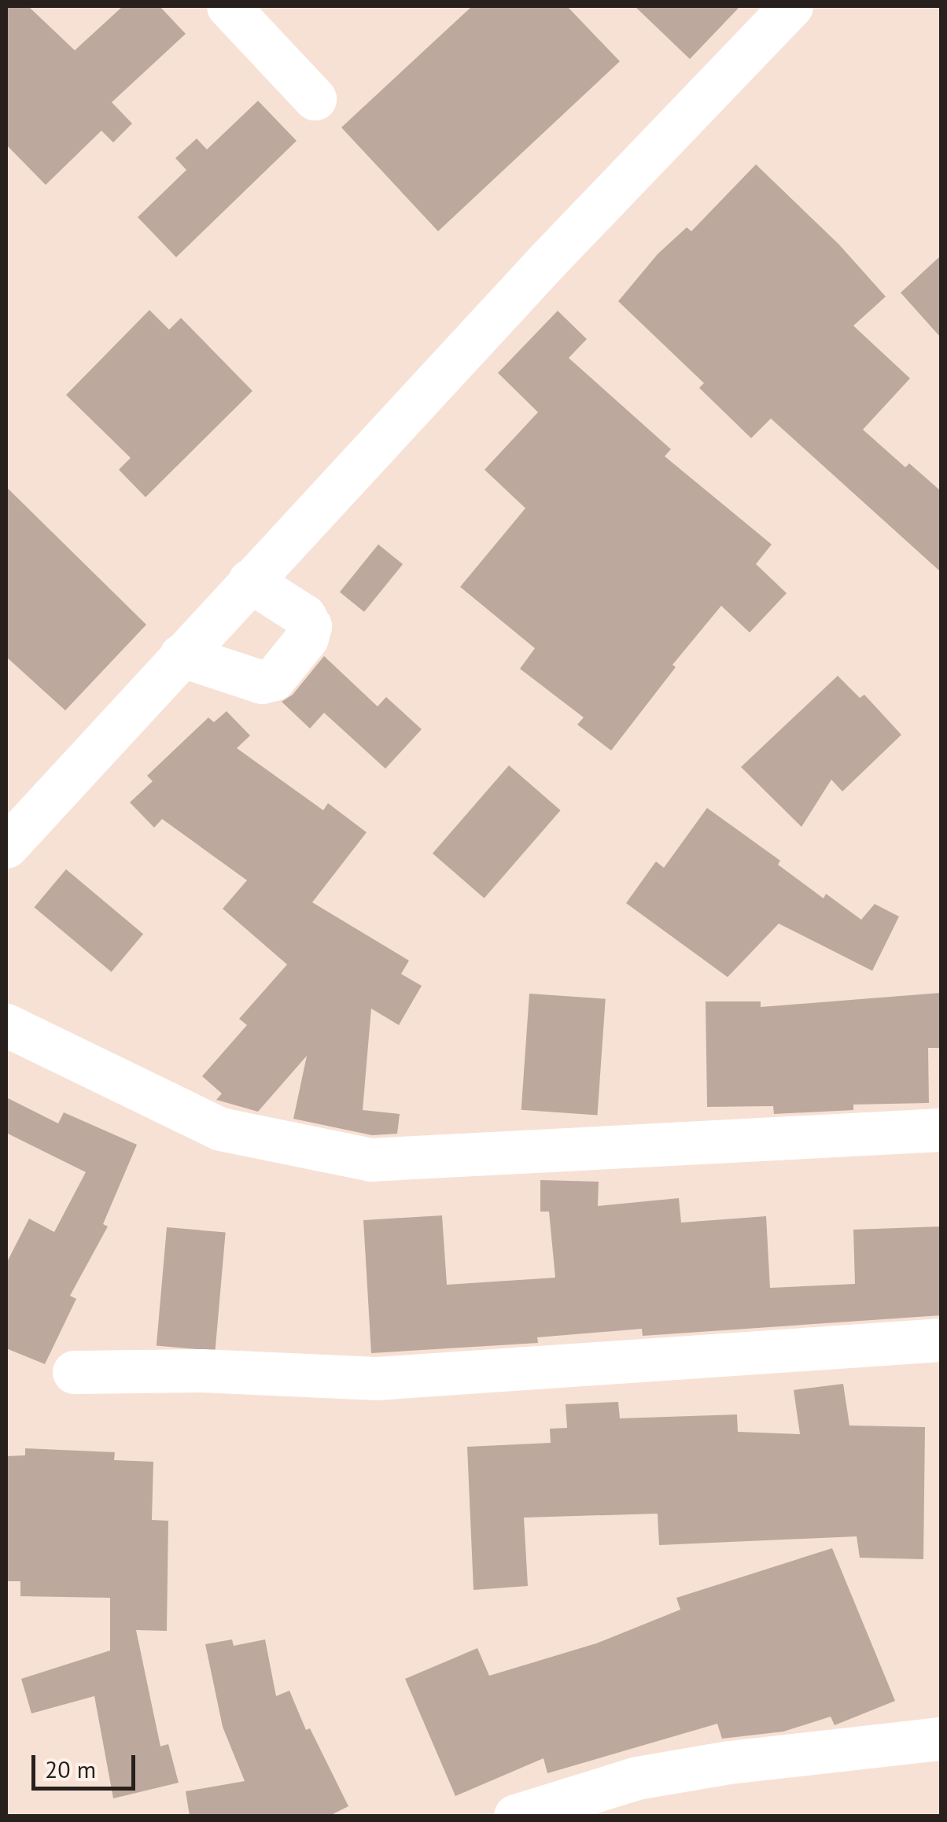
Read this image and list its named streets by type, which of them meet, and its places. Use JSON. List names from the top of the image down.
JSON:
{
  "scale_bar": "20 m"
}
